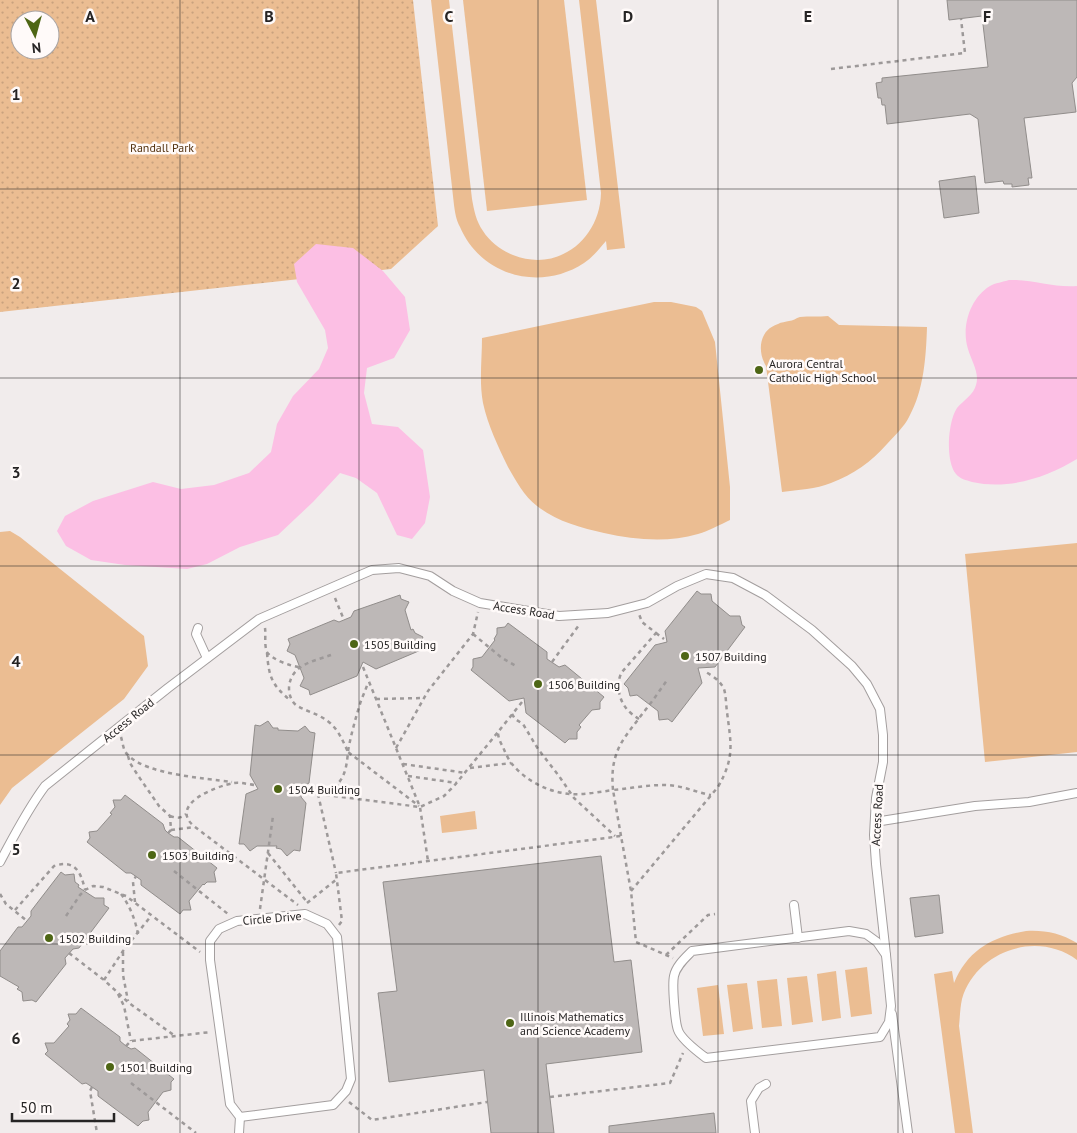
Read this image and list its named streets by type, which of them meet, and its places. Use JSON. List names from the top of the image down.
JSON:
{
  "streets": {
    "lane": ["Access Road", "Circle Drive"]
  },
  "parks": ["Randall Park"],
  "places": [
    "Aurora Central Catholic High School",
    "1505 Building",
    "1507 Building",
    "1506 Building",
    "1504 Building",
    "1503 Building",
    "1502 Building",
    "Illinois Mathematics and Science Academy",
    "1501 Building"
  ],
  "scale_bar": "50 m",
  "north": "bottom",
  "grid": {
    "columns": [
      "A",
      "B",
      "C",
      "D",
      "E",
      "F"
    ],
    "rows": [
      "1",
      "2",
      "3",
      "4",
      "5",
      "6"
    ]
  }
}
